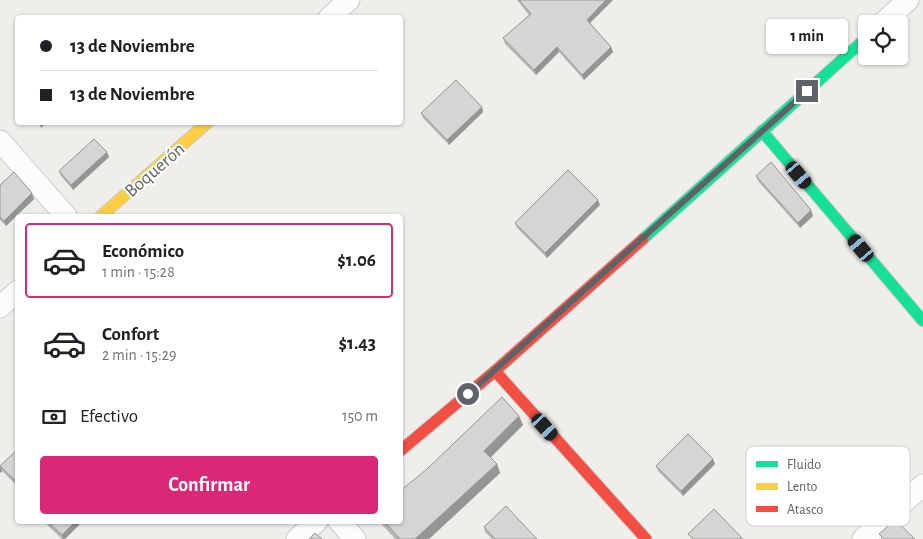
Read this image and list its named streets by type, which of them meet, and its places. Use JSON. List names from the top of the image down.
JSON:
{
  "streets": {
    "street": ["Boquerón"]
  },
  "legend": ["Fluido", "Lento", "Atasco"],
  "page": {
    "banner": ["13 de Noviembre", "13 de Noviembre"],
    "bubble": "1 min",
    "list": [
      {
        "name": "Económico",
        "note": "1 min · 15:28",
        "value": "$1.06"
      },
      {
        "name": "Confort",
        "note": "2 min · 15:29",
        "value": "$1.43"
      }
    ],
    "pay": ["Efectivo", "150 m"],
    "buttons": "Confirmar"
  }
}
